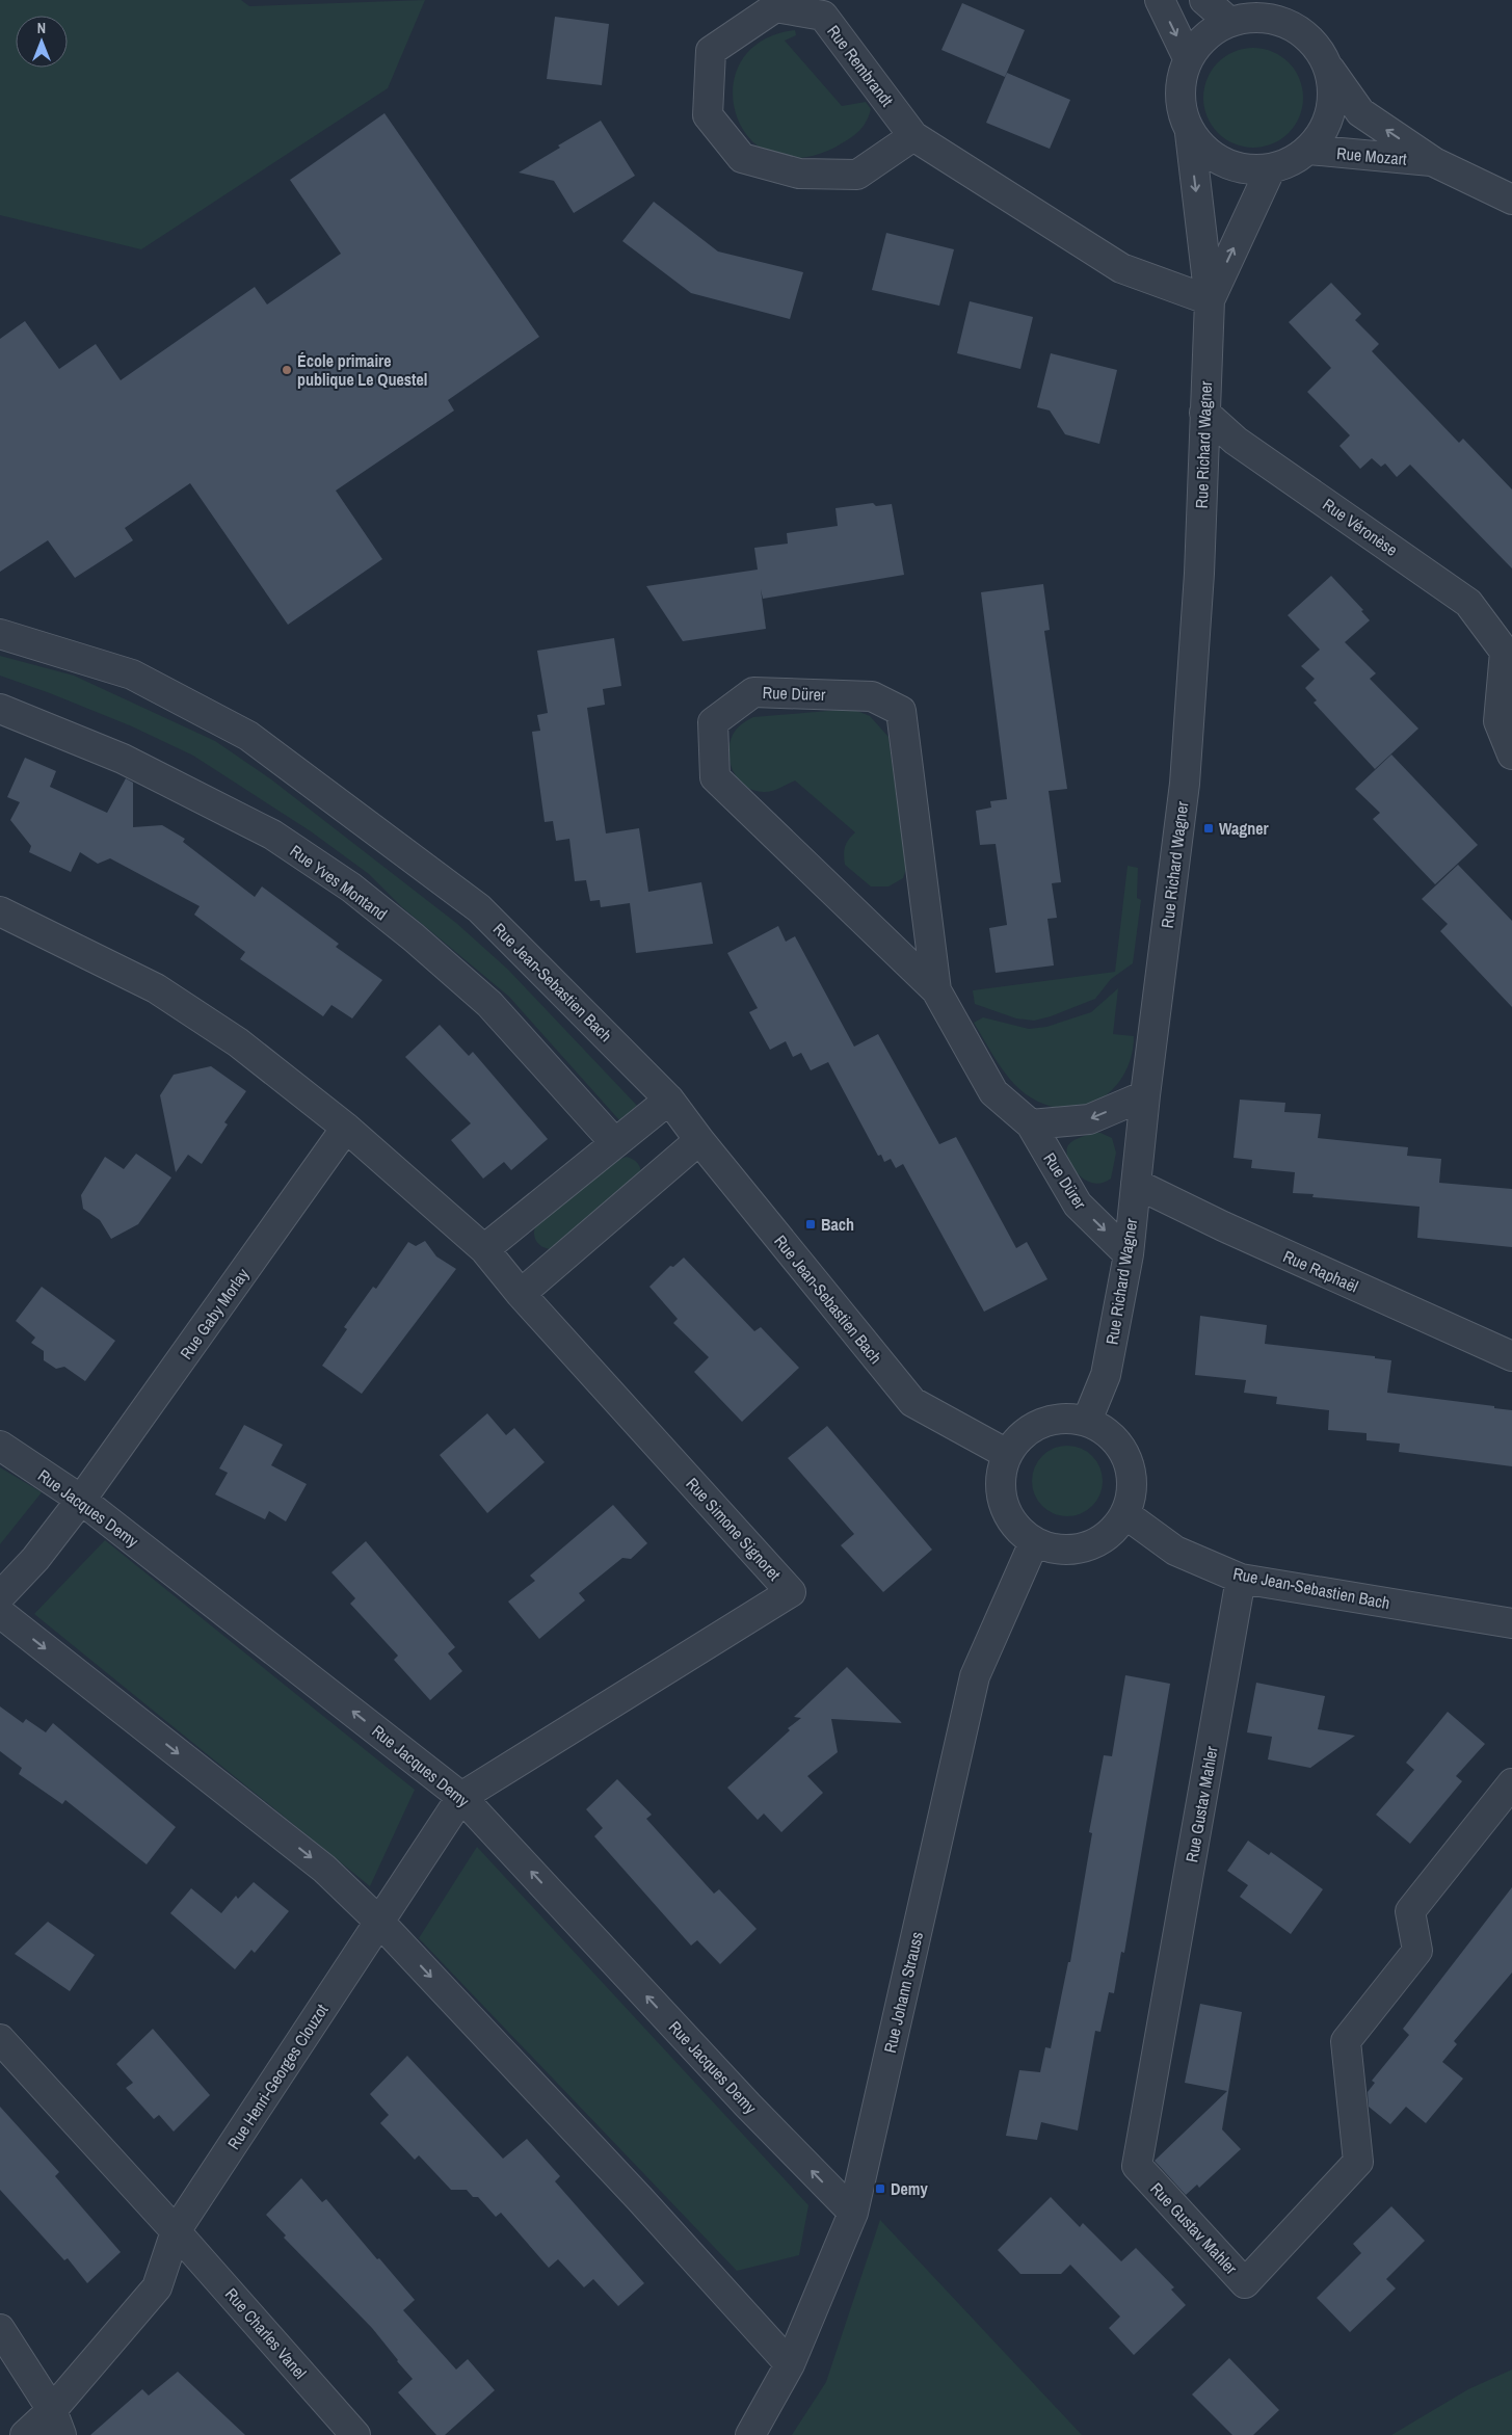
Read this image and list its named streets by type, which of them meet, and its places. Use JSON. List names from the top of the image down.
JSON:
{
  "streets": {
    "street": [
      "Rue Rembrandt",
      "Rue Mozart",
      "Rue Richard Wagner",
      "Rue Véronèse",
      "Rue Dürer",
      "Rue Yves Montand",
      "Rue Jean-Sebastien Bach",
      "Rue Raphaël",
      "Rue Gaby Morlay",
      "Rue Jacques Demy",
      "Rue Simone Signoret",
      "Rue Gustav Mahler",
      "Rue Johann Strauss",
      "Rue Henri-Georges Clouzot",
      "Rue Charles Vanel"
    ]
  },
  "crossings": [
    ["Rue Rembrandt", "Rue Richard Wagner"],
    ["Rue Mozart", "Rue Richard Wagner"],
    ["Rue Richard Wagner", "Rue Véronèse"],
    ["Rue Richard Wagner", "Rue Dürer"],
    ["Rue Richard Wagner", "Rue Jean-Sebastien Bach"],
    ["Rue Richard Wagner", "Rue Raphaël"],
    ["Rue Richard Wagner", "Rue Johann Strauss"],
    ["Rue Jean-Sebastien Bach", "Rue Gustav Mahler"],
    ["Rue Jean-Sebastien Bach", "Rue Johann Strauss"],
    ["Rue Gaby Morlay", "Rue Jacques Demy"],
    ["Rue Jacques Demy", "Rue Simone Signoret"],
    ["Rue Jacques Demy", "Rue Johann Strauss"],
    ["Rue Jacques Demy", "Rue Henri-Georges Clouzot"],
    ["Rue Simone Signoret", "Rue Henri-Georges Clouzot"],
    ["Rue Henri-Georges Clouzot", "Rue Charles Vanel"]
  ],
  "places": {
    "other": ["École primaire publique Le Questel"],
    "transit": ["Wagner", "Bach", "Demy"]
  },
  "north": "top"
}
